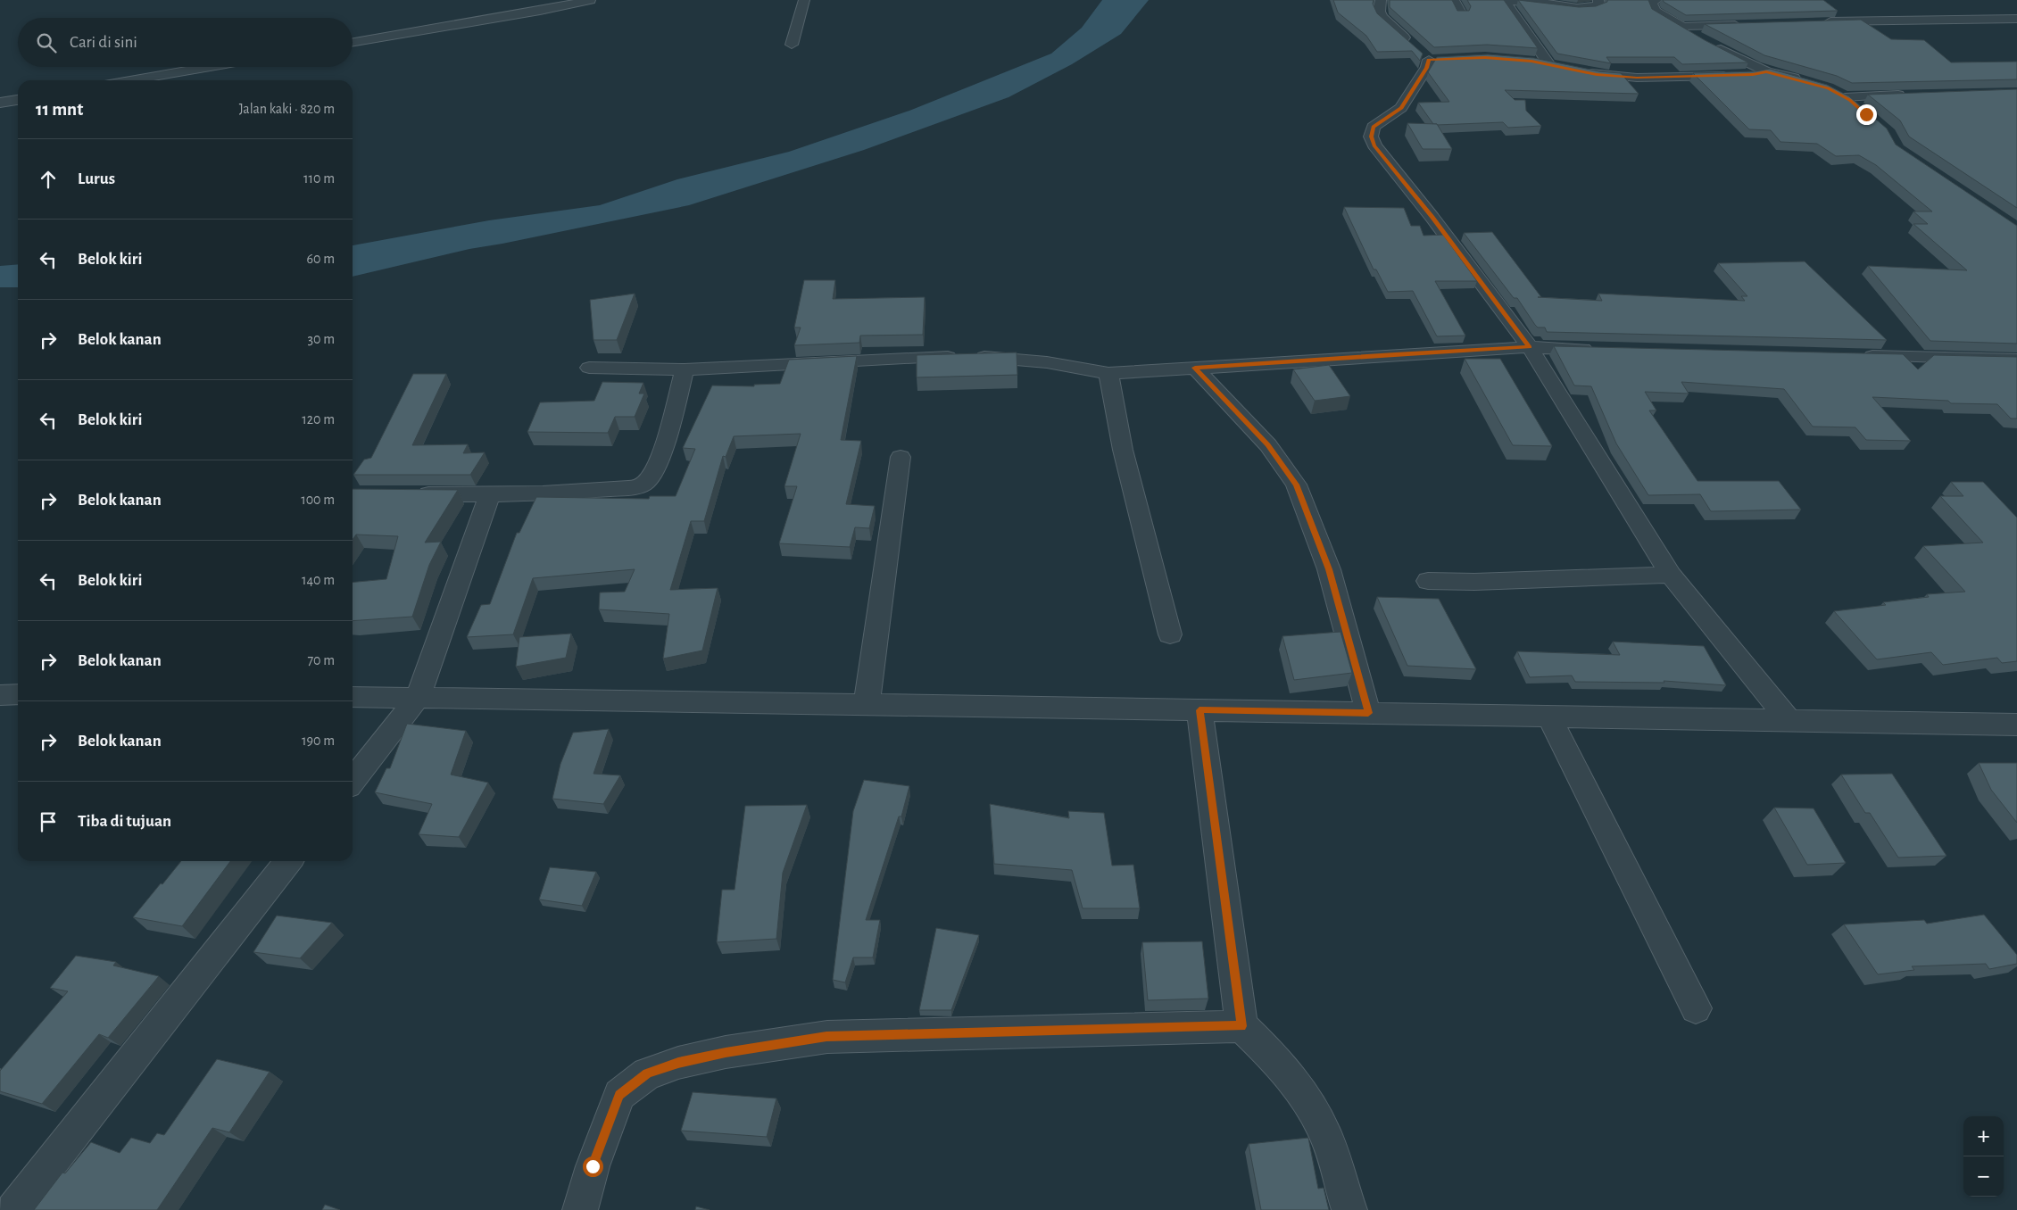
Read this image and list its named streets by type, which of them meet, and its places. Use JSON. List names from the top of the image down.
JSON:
{
  "page": {
    "search": "Cari di sini",
    "heading": ["11 mnt", "Jalan kaki · 820 m"],
    "list": [
      ["Lurus", "110 m"],
      ["Belok kiri", "60 m"],
      ["Belok kanan", "30 m"],
      ["Belok kiri", "120 m"],
      ["Belok kanan", "100 m"],
      ["Belok kiri", "140 m"],
      ["Belok kanan", "70 m"],
      ["Belok kanan", "190 m"],
      "Tiba di tujuan"
    ],
    "map_buttons": ["+", "−"]
  }
}
